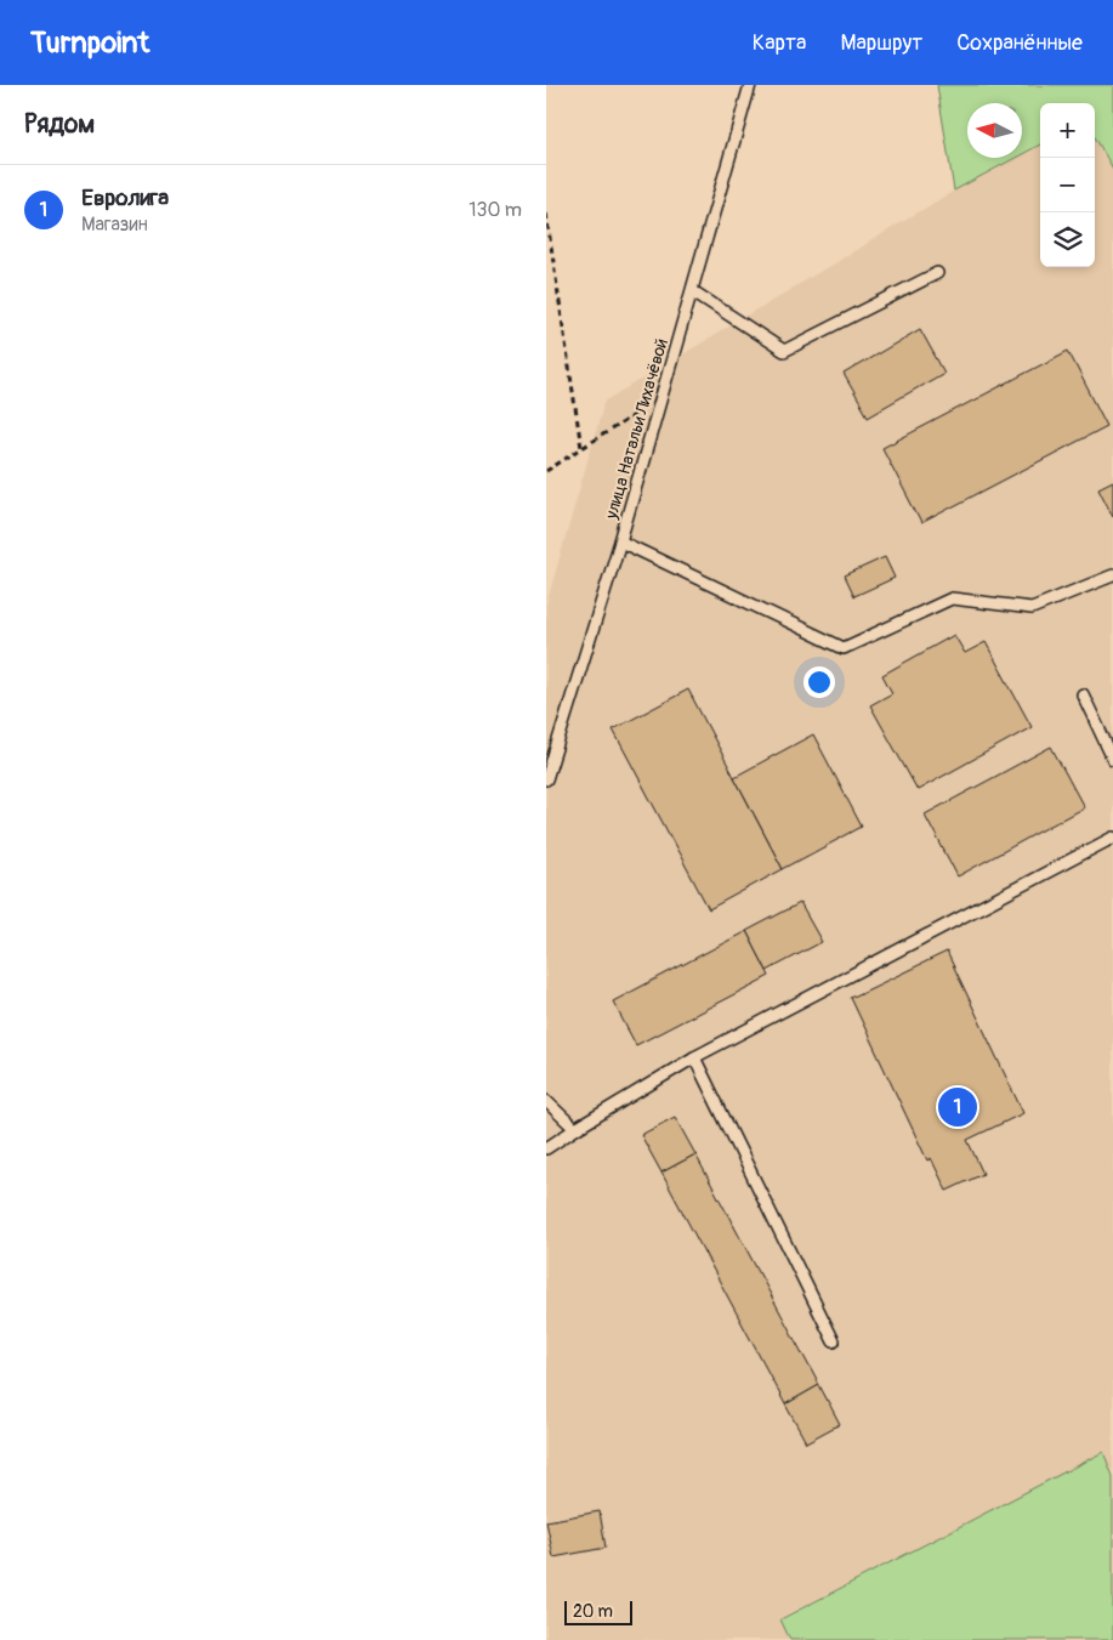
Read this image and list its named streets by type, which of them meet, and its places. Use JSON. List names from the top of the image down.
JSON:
{
  "streets": {
    "lane": ["улица Натальи Лихачёвой"]
  },
  "scale_bar": "20 m",
  "north": "left",
  "page": {
    "header": "Turnpoint",
    "nav": ["Карта", "Маршрут", "Сохранённые"],
    "heading": "Рядом",
    "map_buttons": ["+", "−"],
    "list": [
      {
        "mark": "1",
        "name": "Евролига",
        "note": "Магазин",
        "value": "130 m"
      }
    ],
    "pins": "1",
    "scale": "20 m"
  }
}
